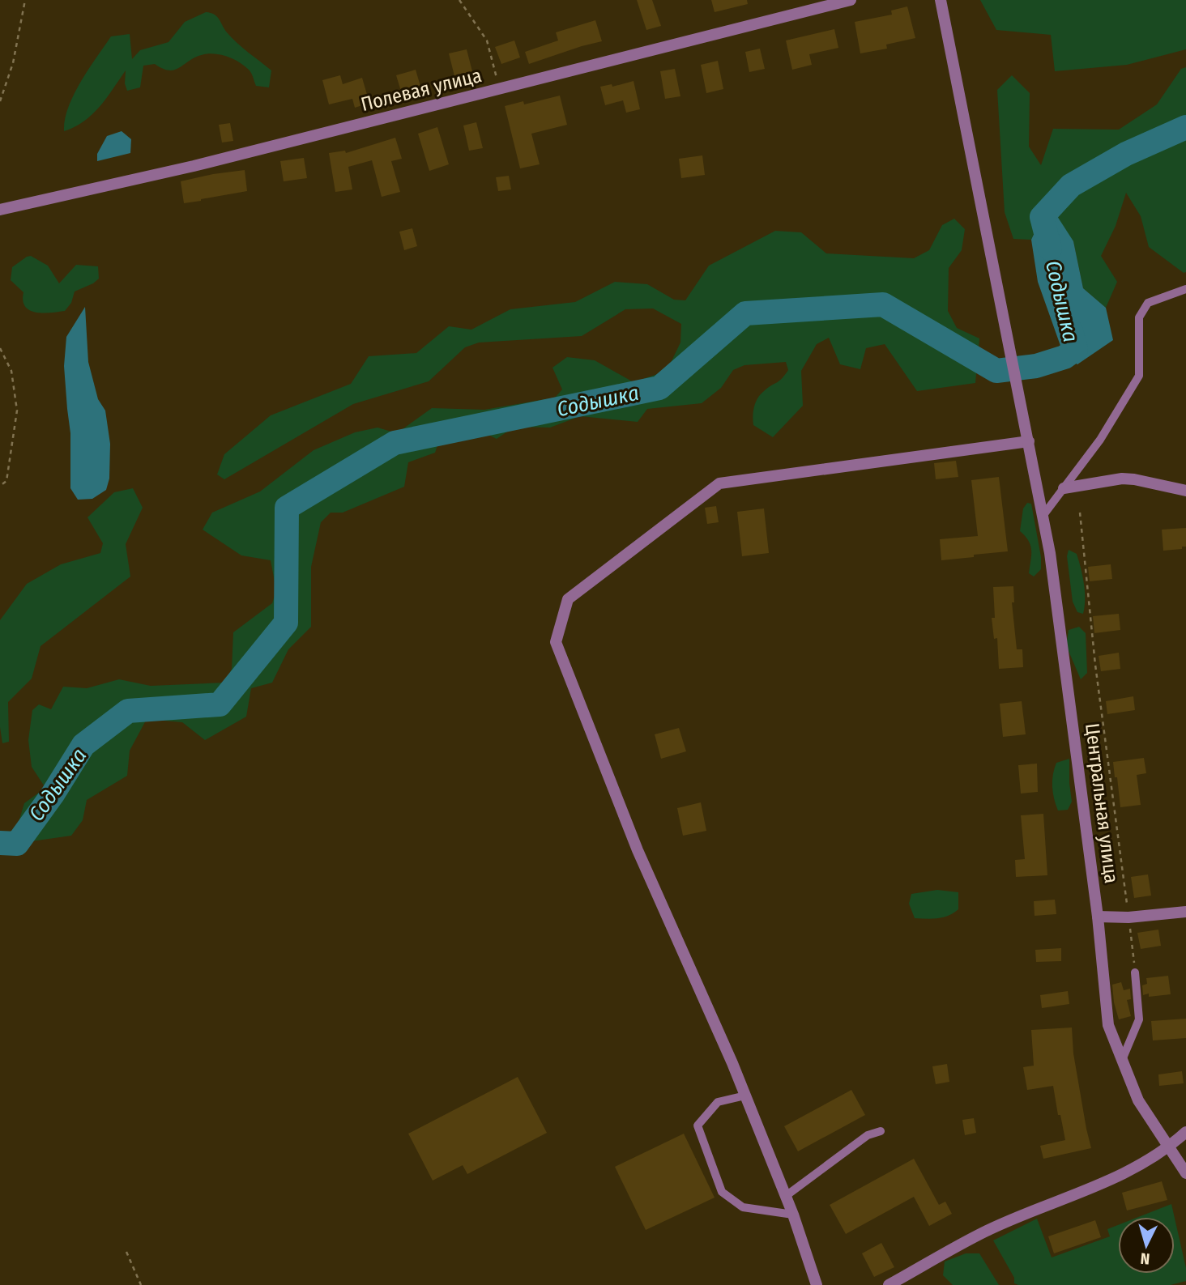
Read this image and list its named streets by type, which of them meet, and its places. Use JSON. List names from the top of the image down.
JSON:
{
  "streets": {
    "street": ["Полевая улица", "Центральная улица"]
  },
  "water": ["Содышка"],
  "north": "bottom"
}
